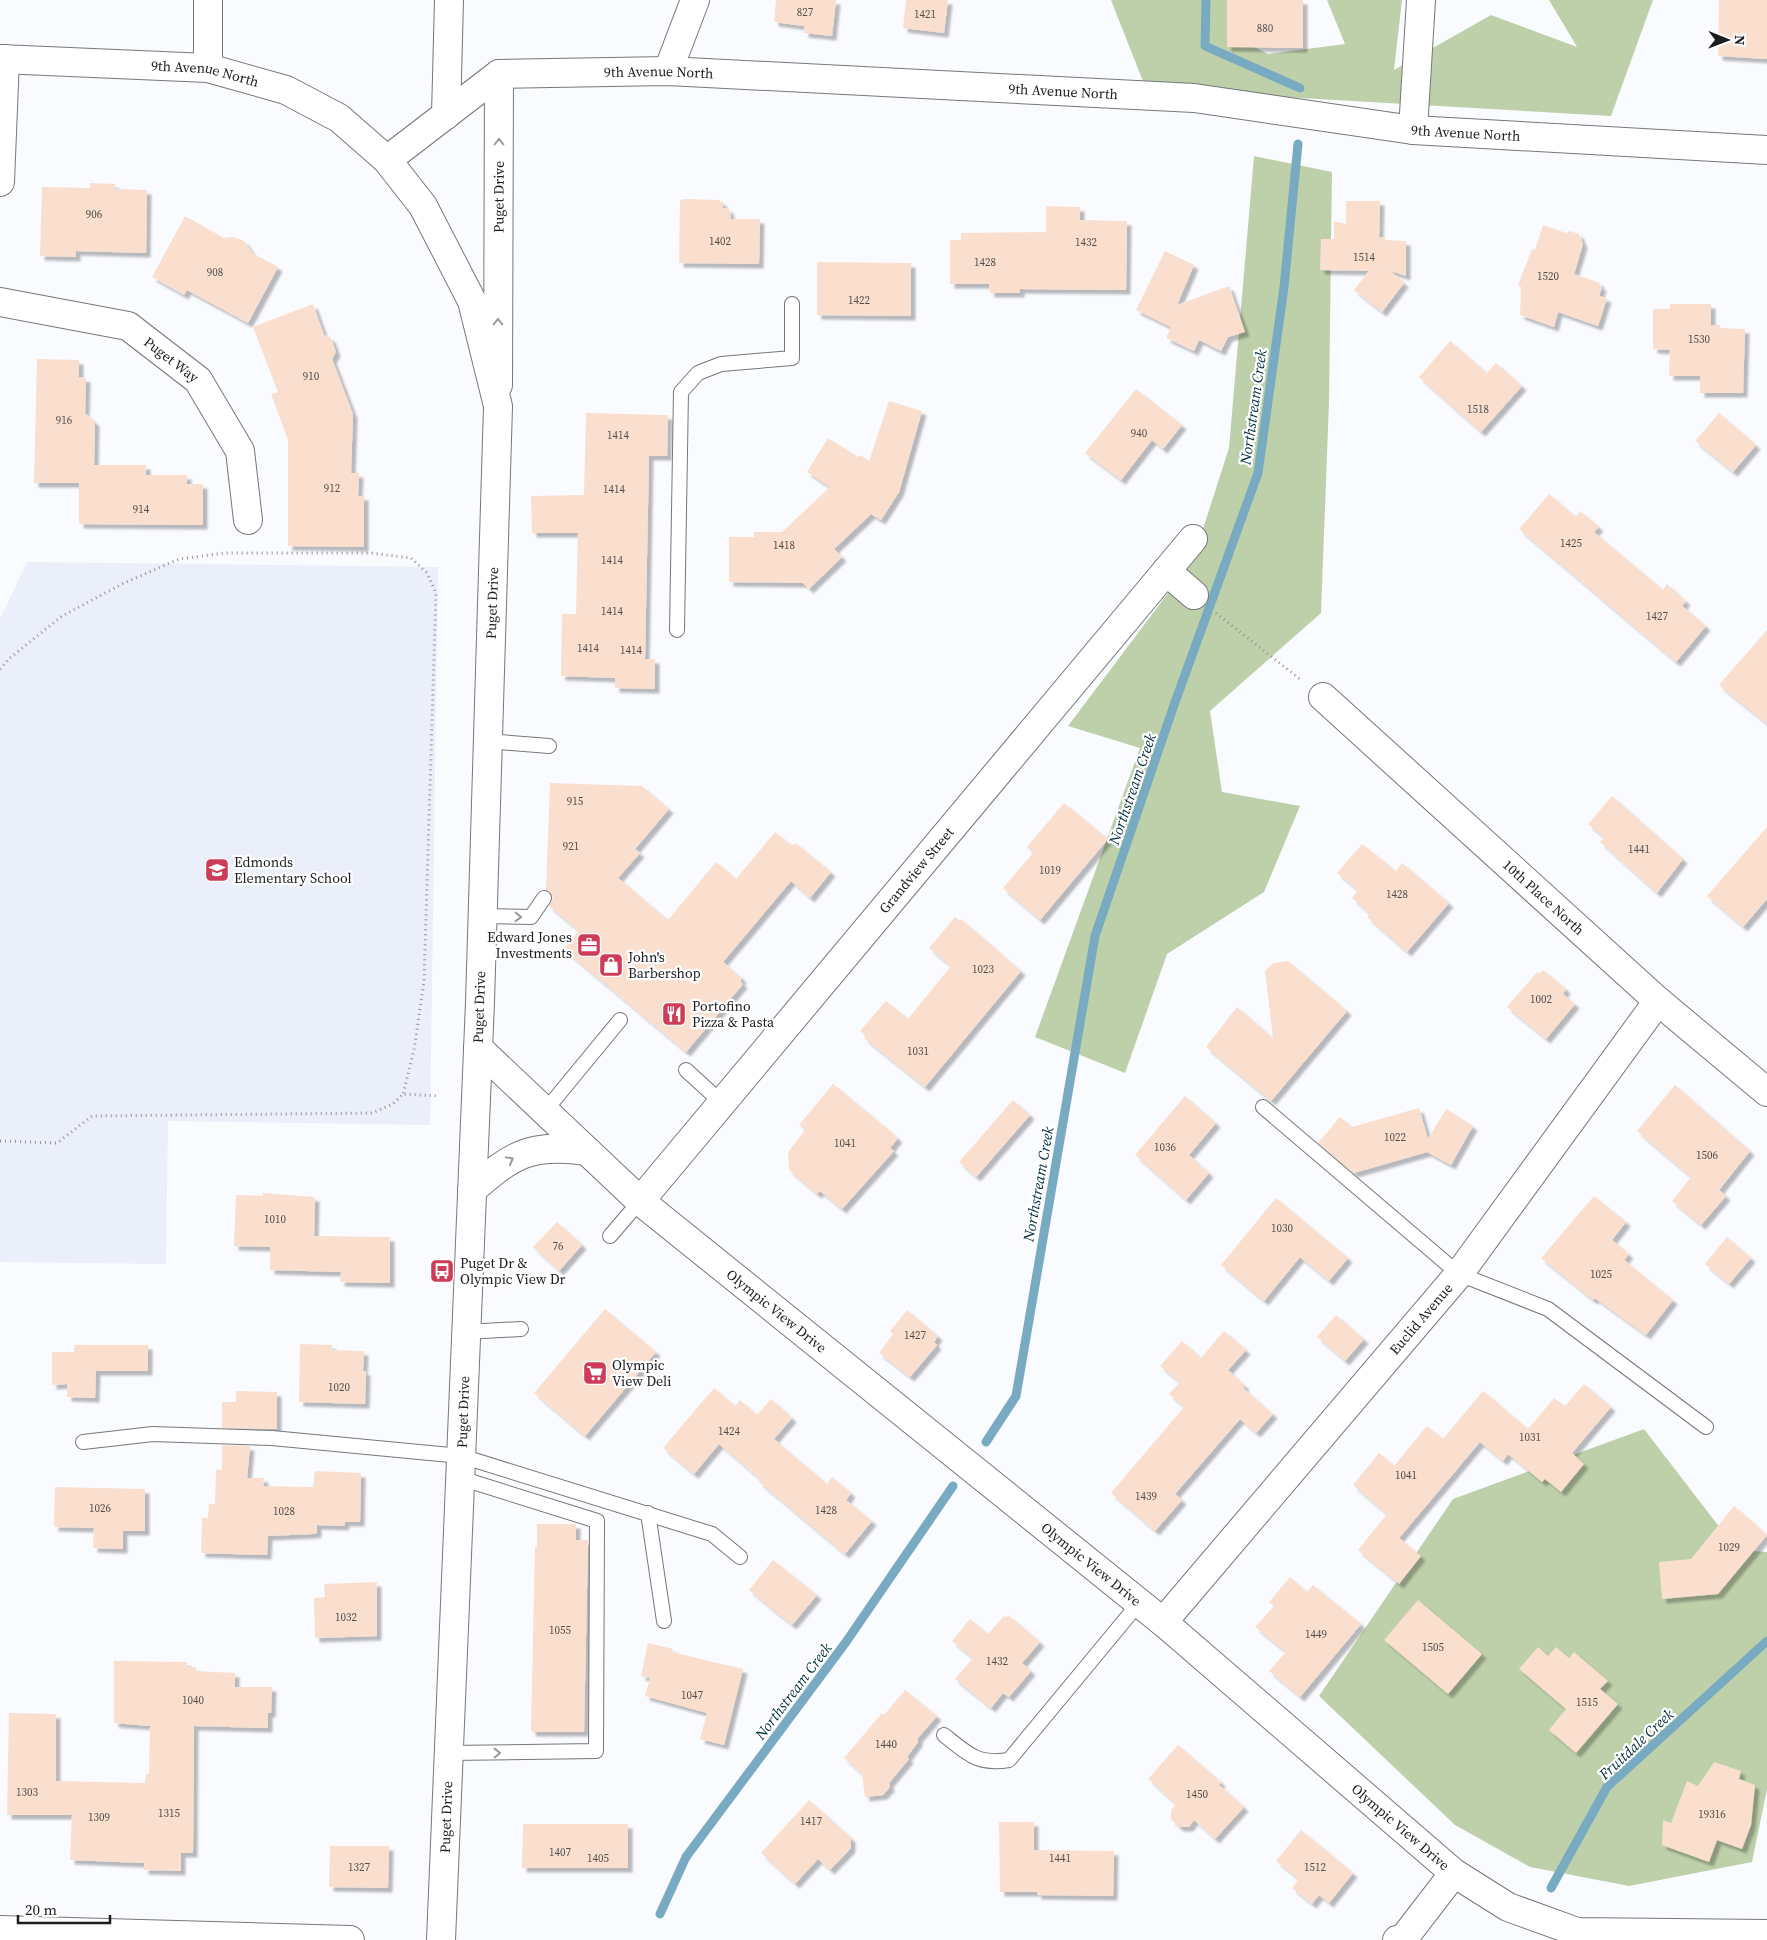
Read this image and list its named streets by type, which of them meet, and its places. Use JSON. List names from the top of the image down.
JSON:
{
  "streets": {
    "street": [
      "9th Avenue North",
      "Puget Drive",
      "Puget Way",
      "Grandview Street",
      "10th Place North",
      "Olympic View Drive",
      "Euclid Avenue"
    ]
  },
  "crossings": [
    ["9th Avenue North", "Puget Drive"],
    ["Puget Drive", "Olympic View Drive"],
    ["Grandview Street", "Olympic View Drive"],
    ["10th Place North", "Euclid Avenue"],
    ["Olympic View Drive", "Euclid Avenue"]
  ],
  "water": ["Northstream Creek", "Fruitdale Creek"],
  "places": {
    "school or university": ["Edmonds Elementary School"],
    "office": ["Edward Jones Investments"],
    "shop": ["John's Barbershop"],
    "restaurant": ["Portofino Pizza & Pasta"],
    "bus stop": ["Puget Dr & Olympic View Dr"],
    "supermarket": ["Olympic View Deli"]
  },
  "house_numbers": [
    "827",
    "1421",
    "880",
    "906",
    "1402",
    "1432",
    "1514",
    "1428",
    "908",
    "1520",
    "1422",
    "1530",
    "910",
    "1518",
    "916",
    "940",
    "1414",
    "912",
    "1414",
    "914",
    "1425",
    "1418",
    "1414",
    "1414",
    "1427",
    "1414",
    "1414",
    "915",
    "921",
    "1441",
    "1019",
    "1428",
    "1023",
    "1002",
    "1031",
    "1022",
    "1041",
    "1036",
    "1506",
    "1010",
    "1030",
    "76",
    "1025",
    "1427",
    "1020",
    "1424",
    "1031",
    "1041",
    "1439",
    "1026",
    "1428",
    "1028",
    "1029",
    "1032",
    "1055",
    "1449",
    "1505",
    "1432",
    "1047",
    "1040",
    "1515",
    "1440",
    "1303",
    "1450",
    "1315",
    "19316",
    "1309",
    "1417",
    "1407",
    "1405",
    "1441",
    "1327",
    "1512"
  ],
  "scale_bar": "20 m",
  "north": "right"
}
